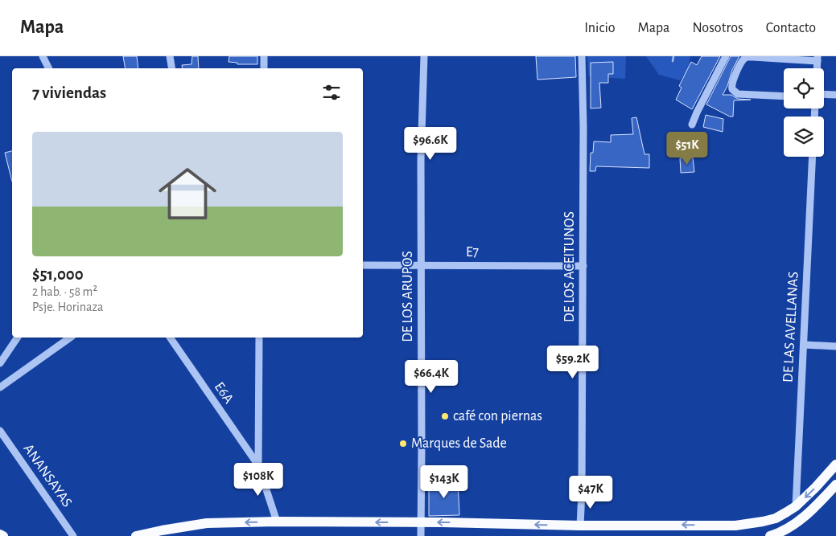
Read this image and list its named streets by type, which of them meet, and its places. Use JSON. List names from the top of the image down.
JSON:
{
  "streets": {
    "street": [
      "E7",
      "DE LOS ACEITUNOS",
      "DE LOS ARUPOS",
      "DE LAS AVELLANAS",
      "E6A",
      "ANANSAYAS"
    ]
  },
  "crossings": [
    ["E7", "DE LOS ACEITUNOS"],
    ["E7", "DE LOS ARUPOS"]
  ],
  "places": ["café con piernas", "Marques de Sade"],
  "page": {
    "header": "Mapa",
    "nav": [
      "Inicio",
      "Mapa",
      "Nosotros",
      "Contacto"
    ],
    "heading": "7 viviendas",
    "list": [
      {
        "name": "$51,000",
        "note": "2 hab. · 58 m² · Psje. Horinaza"
      }
    ],
    "price": [
      "$96.6K",
      "$51K",
      "$59.2K",
      "$66.4K",
      "$108K",
      "$143K",
      "$47K"
    ]
  }
}
